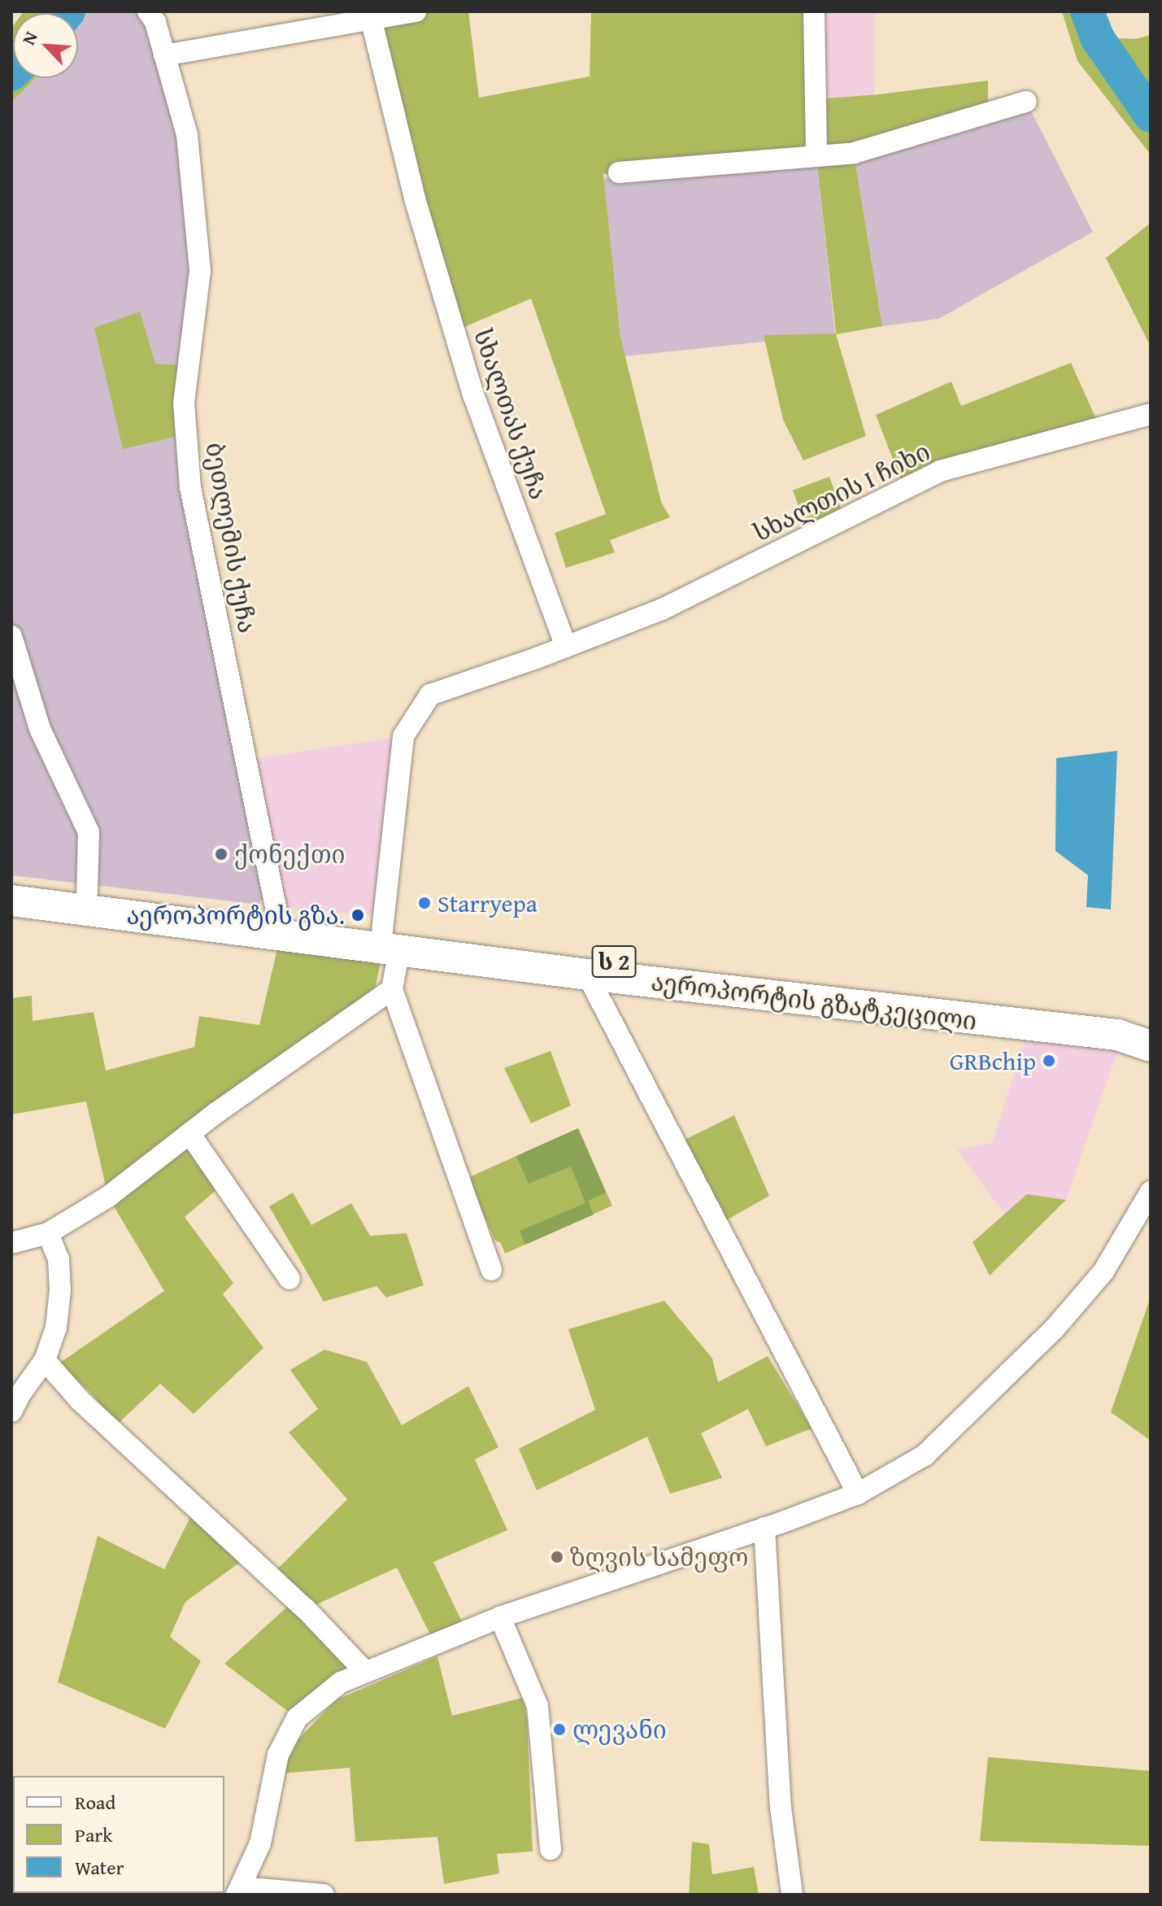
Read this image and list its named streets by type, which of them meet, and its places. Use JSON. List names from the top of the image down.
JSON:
{
  "streets": {
    "highway": ["ს 2", "აეროპორტის გზატკეცილი"],
    "street": ["სხალთას ქუჩა", "სხალთის I ჩიხი", "ბეთლემის ქუჩა"]
  },
  "crossings": [
    ["სხალთას ქუჩა", "სხალთის I ჩიხი"],
    ["ბეთლემის ქუჩა", "აეროპორტის გზატკეცილი"]
  ],
  "places": [
    "ქონექთი",
    "Starryepa",
    "აეროპორტის გზა.",
    "GRBchip",
    "ზღვის სამეფო",
    "ლევანი"
  ],
  "legend": ["Road", "Park", "Water"],
  "north": "top left"
}
